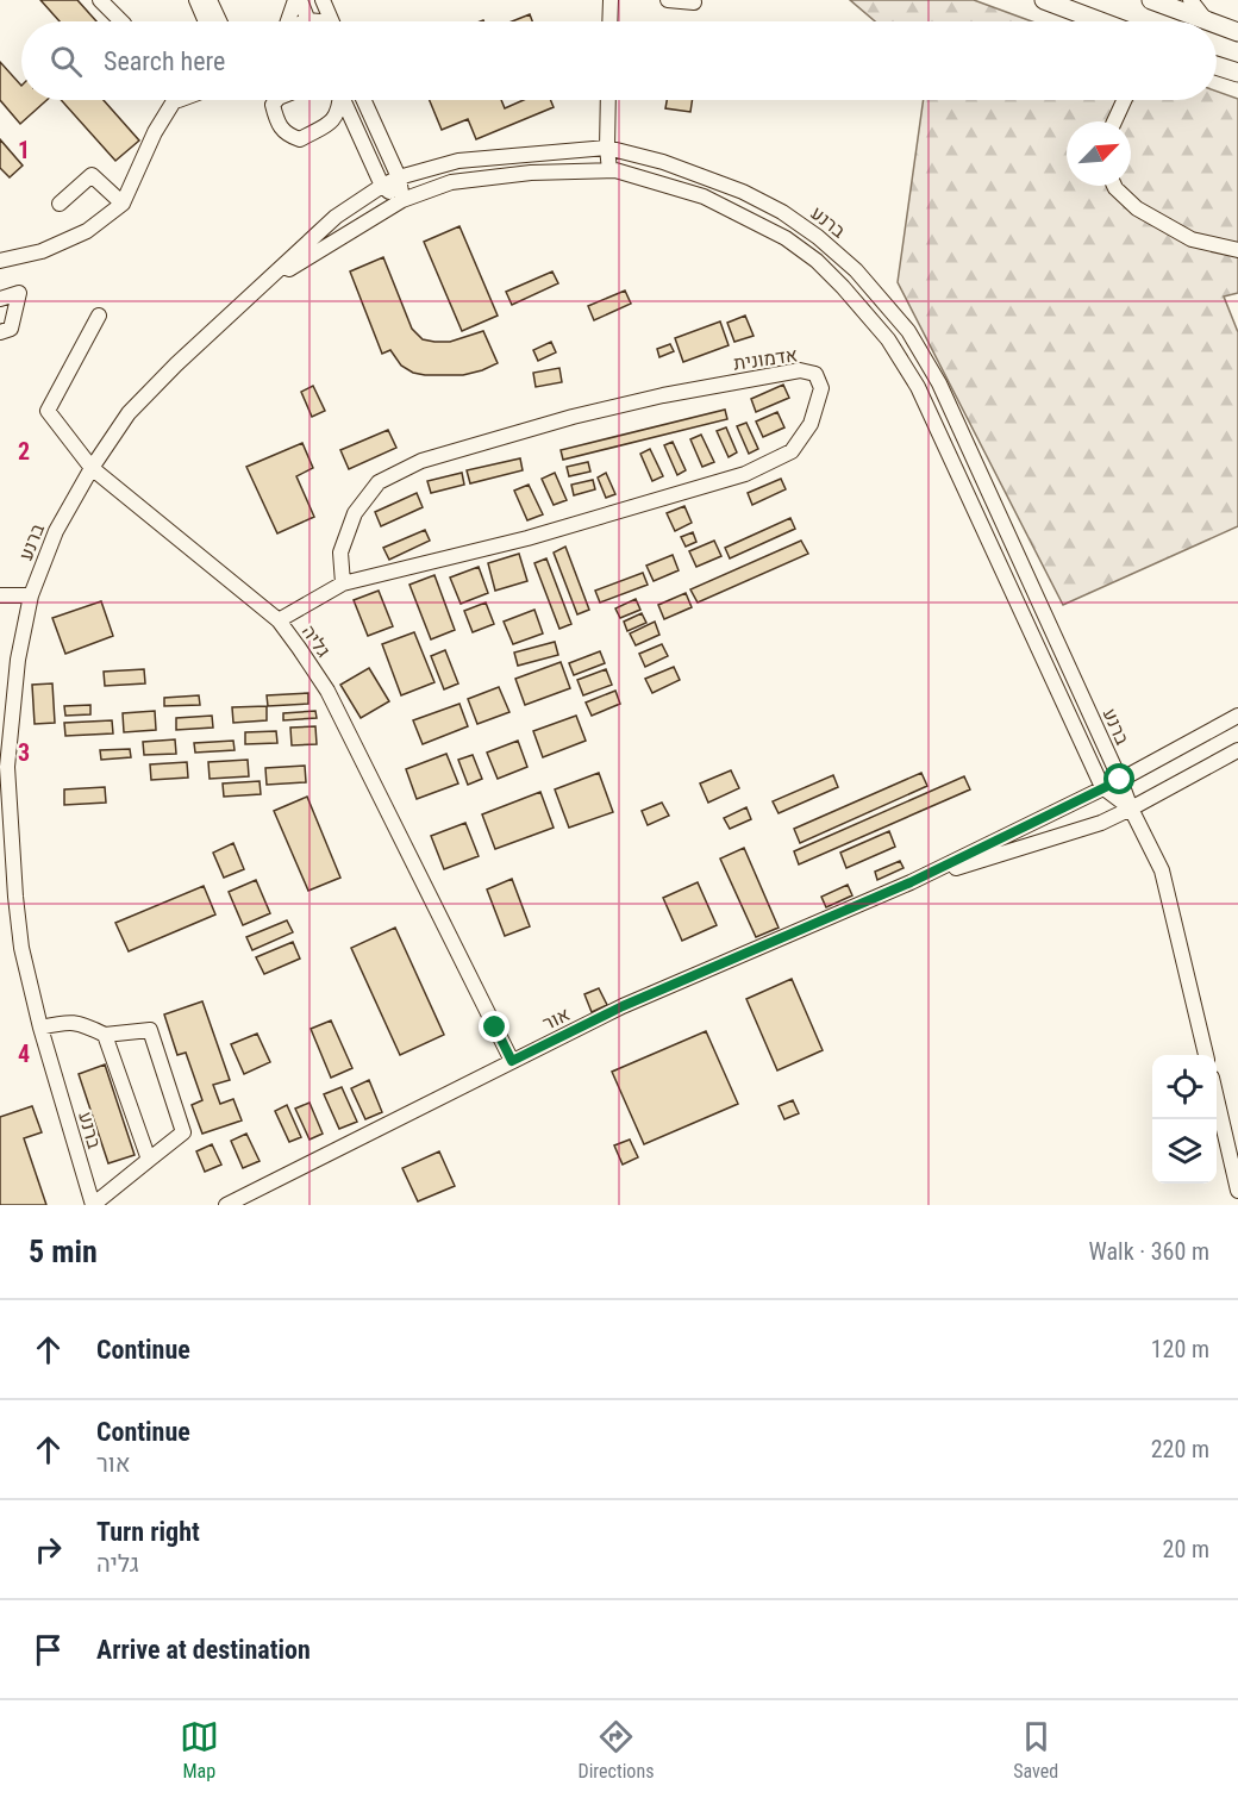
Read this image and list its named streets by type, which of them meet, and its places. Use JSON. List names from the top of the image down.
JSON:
{
  "streets": {
    "street": [
      "ברנע",
      "אדמונית",
      "גליה",
      "אור"
    ]
  },
  "crossings": [
    ["ברנע", "גליה"],
    ["אדמונית", "גליה"],
    ["גליה", "אור"]
  ],
  "north": "top right",
  "page": {
    "search": "Search here",
    "heading": ["5 min", "Walk · 360 m"],
    "list": [
      ["Continue", "120 m"],
      ["Continue", "אור", "220 m"],
      ["Turn right", "גליה", "20 m"],
      "Arrive at destination"
    ],
    "nav": ["Map", "Directions", "Saved"]
  },
  "grid": {
    "rows": [
      "1",
      "2",
      "3",
      "4"
    ]
  }
}
